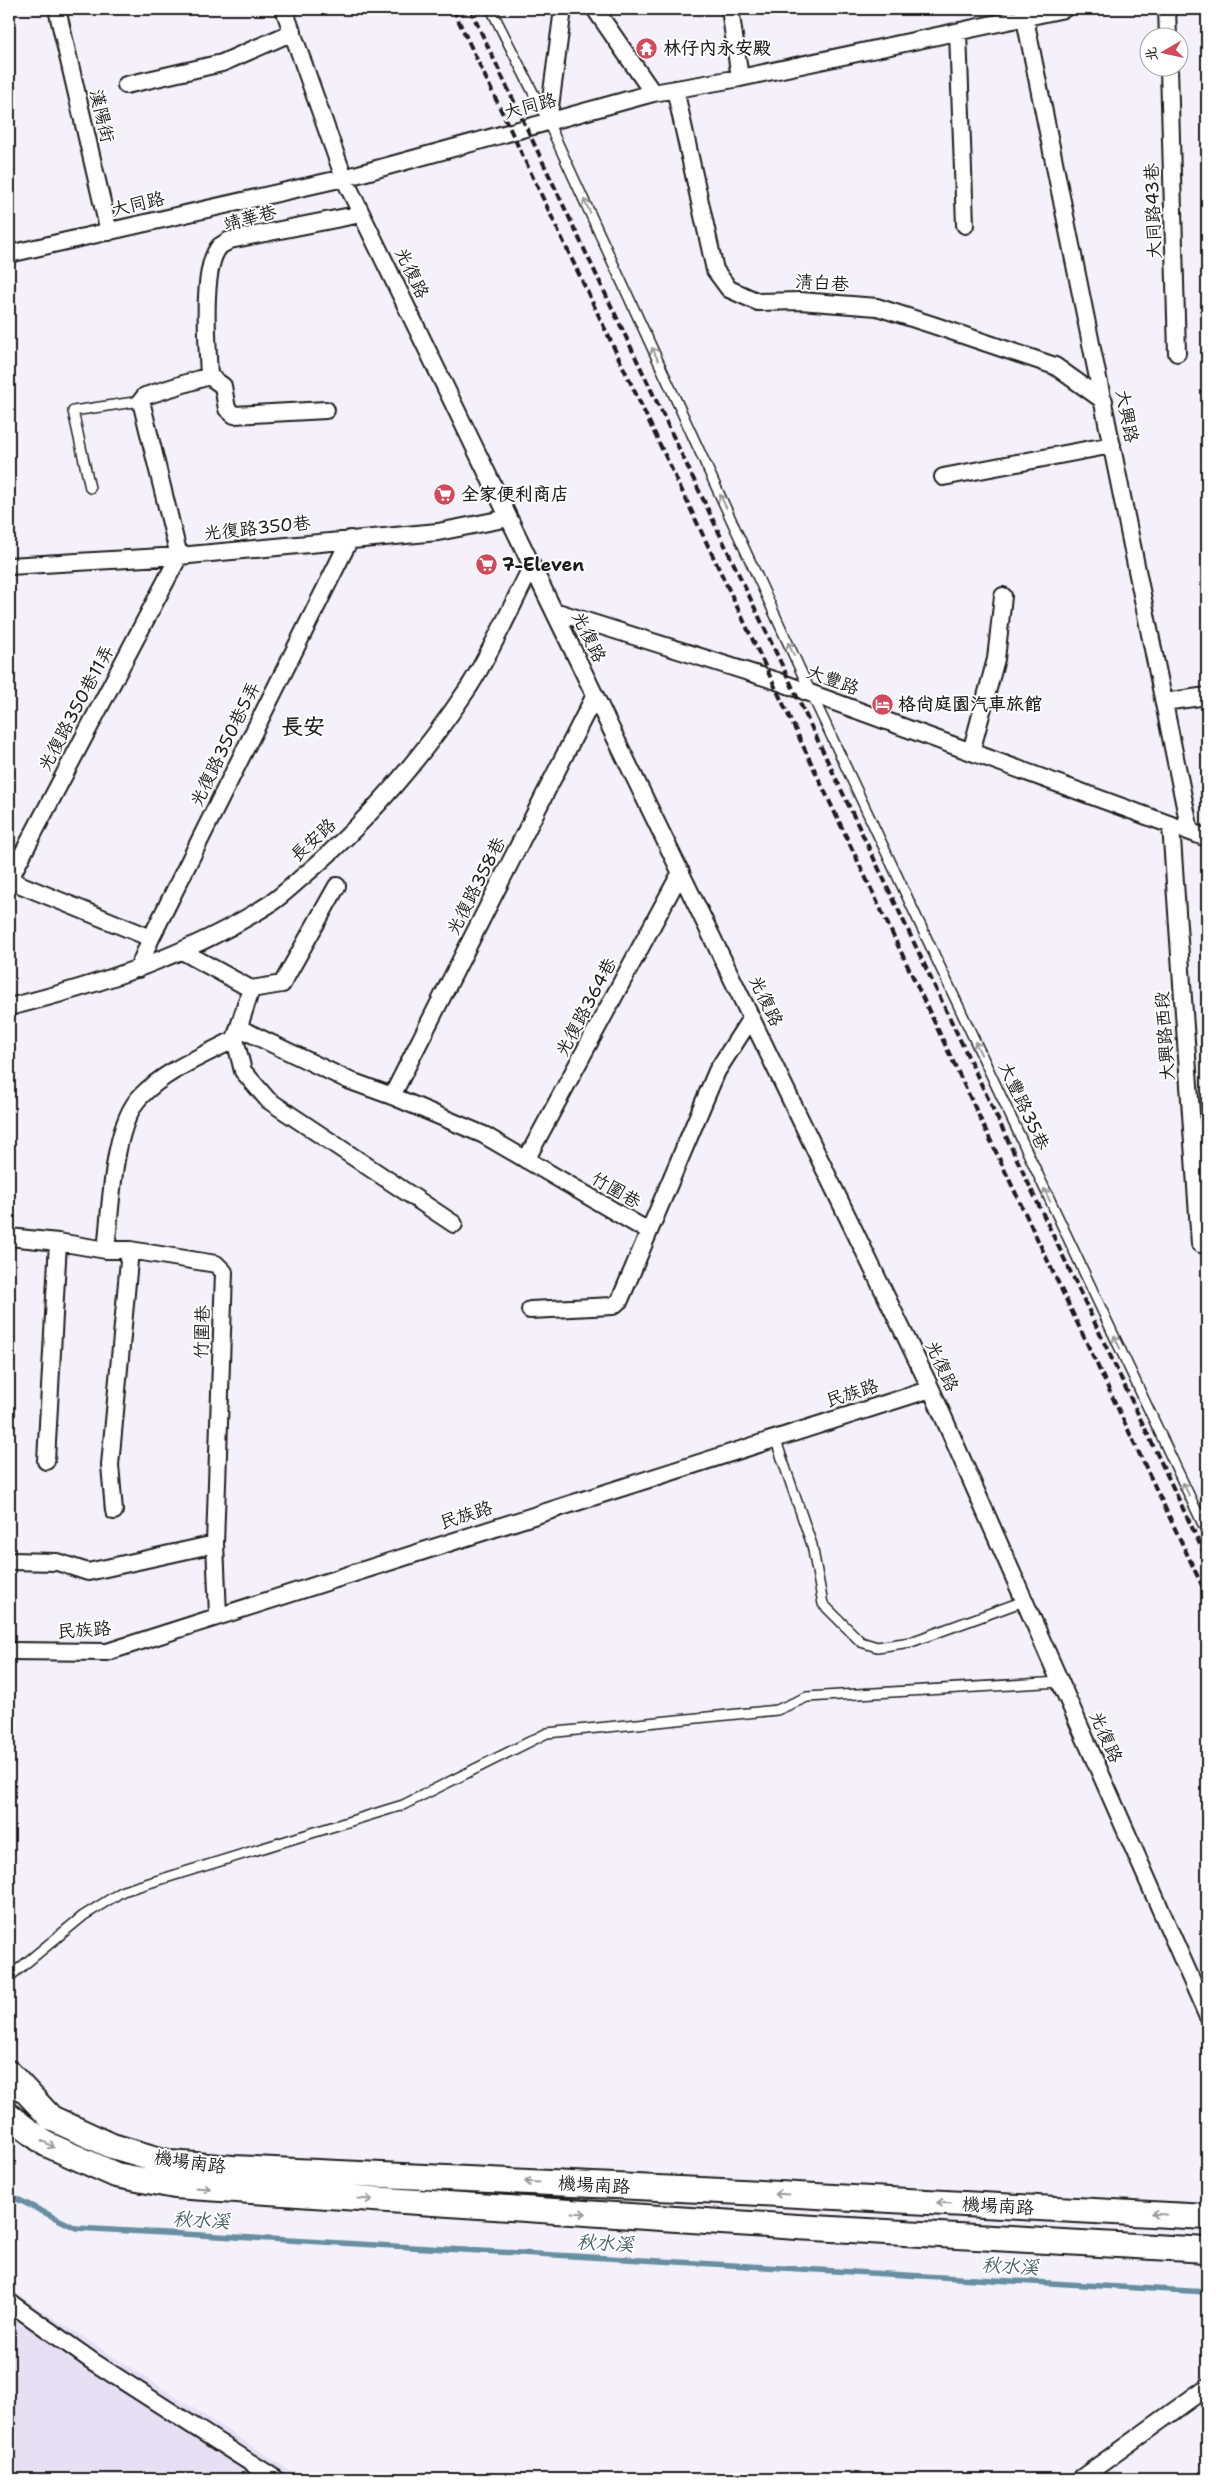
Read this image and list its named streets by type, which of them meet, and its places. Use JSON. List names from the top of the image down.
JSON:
{
  "streets": {
    "street": [
      "大同路",
      "漢陽街",
      "大同路43巷",
      "靖華巷",
      "光復路",
      "清白巷",
      "大興路",
      "光復路350巷",
      "大豐路",
      "光復路350巷11弄",
      "光復路350巷5弄",
      "長安路",
      "光復路358巷",
      "光復路364巷",
      "大興路西段",
      "竹圍巷",
      "民族路",
      "機場南路"
    ],
    "lane": ["大豐路35巷"]
  },
  "crossings": [
    ["大同路", "漢陽街"],
    ["大同路", "光復路"],
    ["大同路", "清白巷"],
    ["大同路", "大興路"],
    ["大同路", "大豐路35巷"],
    ["靖華巷", "光復路"],
    ["光復路", "光復路350巷"],
    ["光復路", "大豐路"],
    ["光復路", "長安路"],
    ["光復路", "光復路358巷"],
    ["光復路", "光復路364巷"],
    ["光復路", "竹圍巷"],
    ["光復路", "民族路"],
    ["清白巷", "大興路"],
    ["大興路", "大豐路"],
    ["光復路350巷", "光復路350巷11弄"],
    ["光復路350巷", "光復路350巷5弄"],
    ["大豐路", "大興路西段"],
    ["大豐路", "大豐路35巷"],
    ["光復路350巷11弄", "光復路350巷5弄"],
    ["光復路350巷5弄", "長安路"],
    ["光復路358巷", "竹圍巷"],
    ["光復路364巷", "竹圍巷"],
    ["竹圍巷", "民族路"]
  ],
  "one_way": ["大豐路35巷"],
  "districts": ["長安"],
  "water": ["秋水溪"],
  "places": {
    "temple": ["林仔內永安殿"],
    "supermarket": ["全家便利商店", "7-Eleven"],
    "hotel": ["格尚庭園汽車旅館"]
  },
  "north": "left"
}
